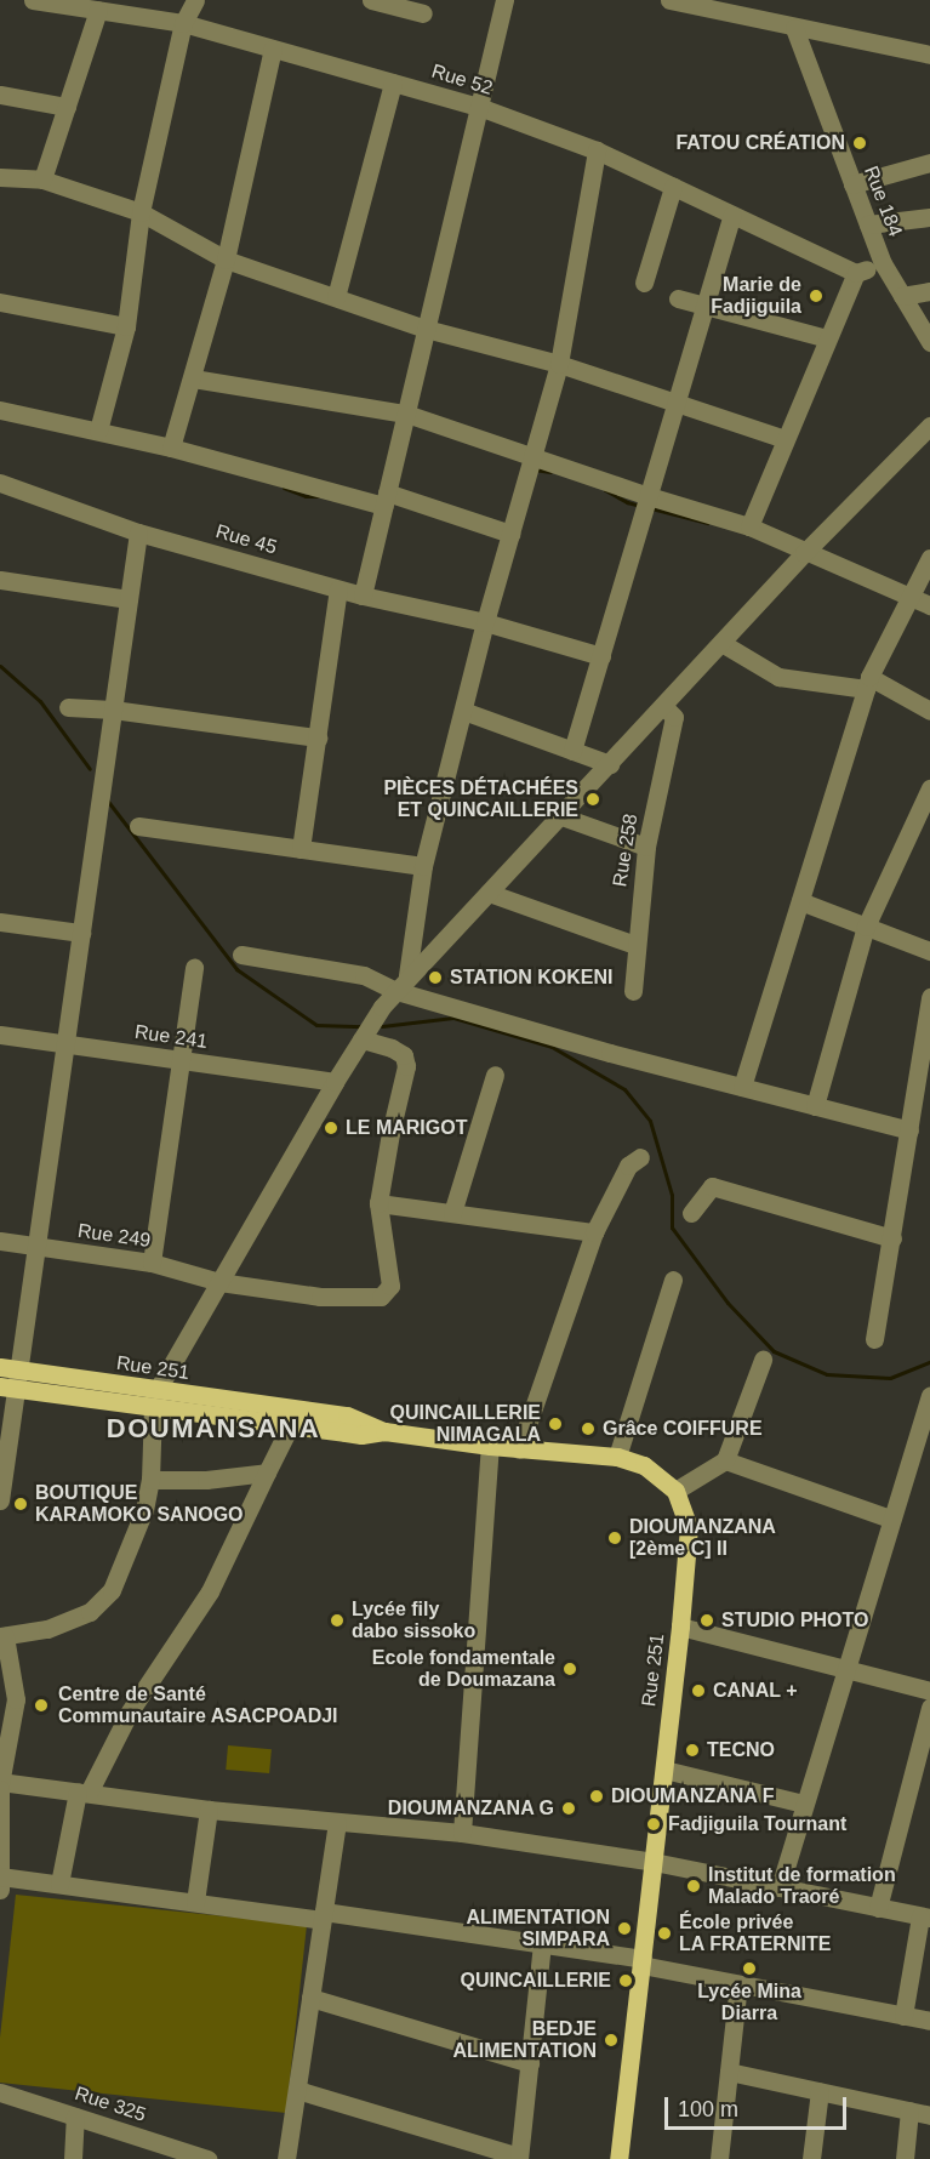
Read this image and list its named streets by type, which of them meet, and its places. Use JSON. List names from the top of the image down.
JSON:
{
  "streets": {
    "main road": ["Rue 251"],
    "street": [
      "Rue 52",
      "Rue 184",
      "Rue 45",
      "Rue 258",
      "Rue 241",
      "Rue 249",
      "Rue 325"
    ]
  },
  "districts": ["DOUMANSANA"],
  "places": [
    "FATOU CRÉATION",
    "Marie de Fadjiguila",
    "PIÈCES DÉTACHÉES ET QUINCAILLERIE",
    "STATION KOKENI",
    "LE MARIGOT",
    "QUINCAILLERIE NIMAGALA",
    "Grâce COIFFURE",
    "BOUTIQUE KARAMOKO SANOGO",
    "DIOUMANZANA [2ème C] II",
    "Lycée fily dabo sissoko",
    "STUDIO PHOTO",
    "Ecole fondamentale de Doumazana",
    "CANAL +",
    "Centre de Santé Communautaire ASACPOADJI",
    "TECNO",
    "DIOUMANZANA F",
    "DIOUMANZANA G",
    "Fadjiguila Tournant",
    "Institut de formation Malado Traoré",
    "ALIMENTATION SIMPARA",
    "École privée LA FRATERNITE",
    "Lycée Mina Diarra",
    "QUINCAILLERIE",
    "BEDJE ALIMENTATION"
  ],
  "scale_bar": "100 m"
}
